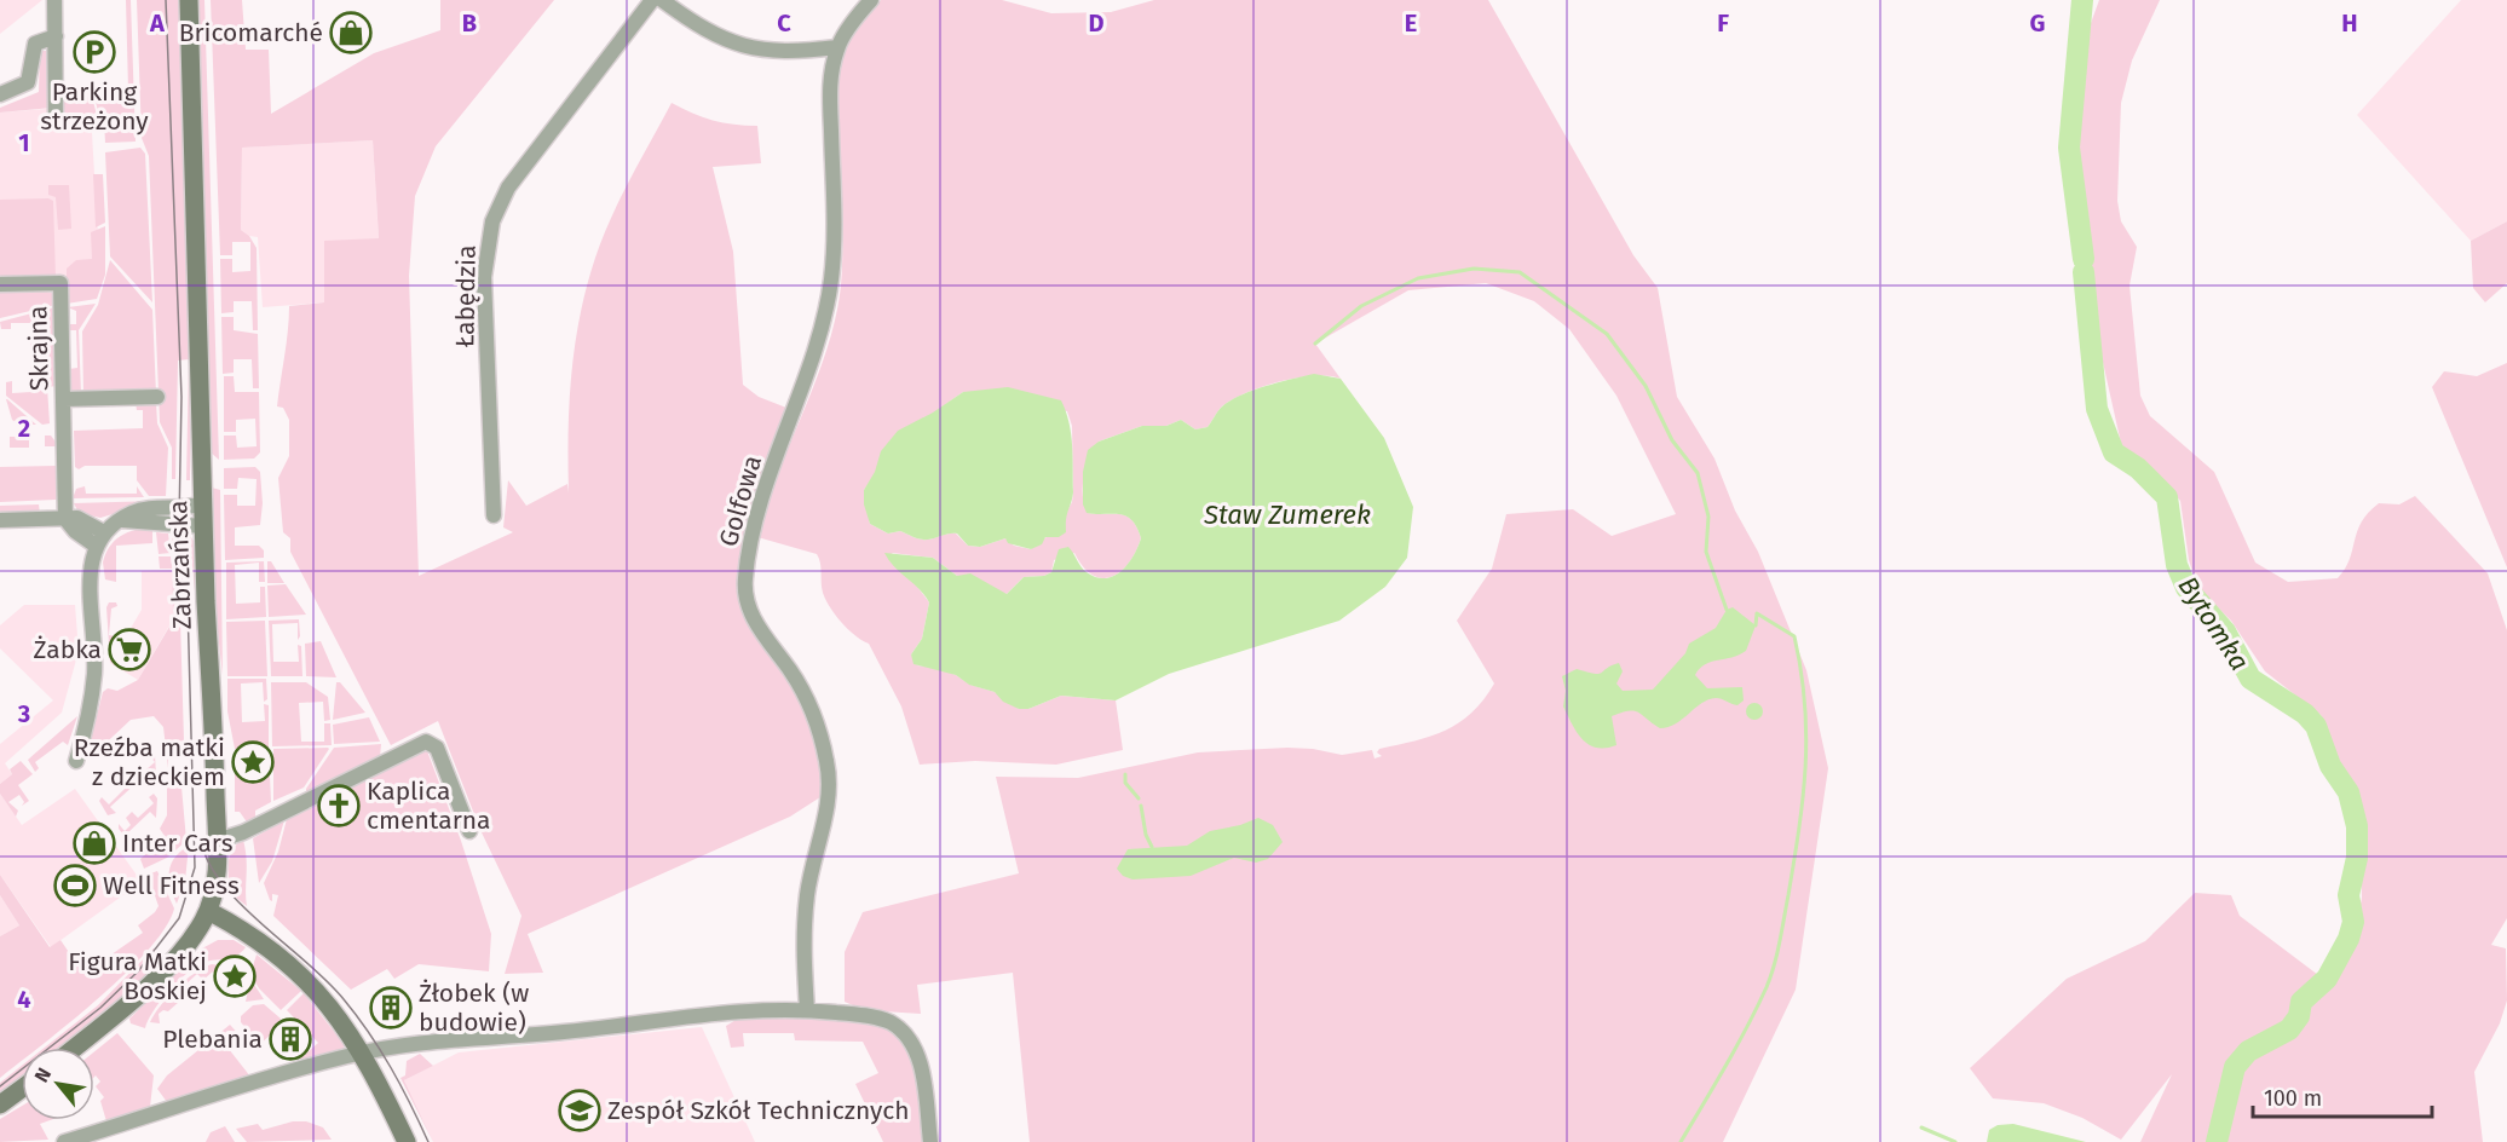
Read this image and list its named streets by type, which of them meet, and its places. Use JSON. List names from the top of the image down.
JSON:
{
  "streets": {
    "main road": ["Zabrzańska"],
    "street": ["Łabędzia", "Skrajna", "Golfowa"]
  },
  "water": ["Staw Zumerek", "Bytomka"],
  "places": {
    "shop": ["Bricomarché", "Inter Cars"],
    "parking": ["Parking strzeżony"],
    "supermarket": ["Żabka"],
    "place": ["Rzeźba matki z dzieckiem", "Figura Matki Boskiej"],
    "church": ["Kaplica cmentarna"],
    "sports": ["Well Fitness"],
    "building": ["Żłobek (w budowie)", "Plebania"],
    "school or university": ["Zespół Szkół Technicznych"]
  },
  "scale_bar": "100 m",
  "north": "top left",
  "grid": {
    "columns": [
      "A",
      "B",
      "C",
      "D",
      "E",
      "F",
      "G",
      "H"
    ],
    "rows": [
      "1",
      "2",
      "3",
      "4"
    ]
  }
}
